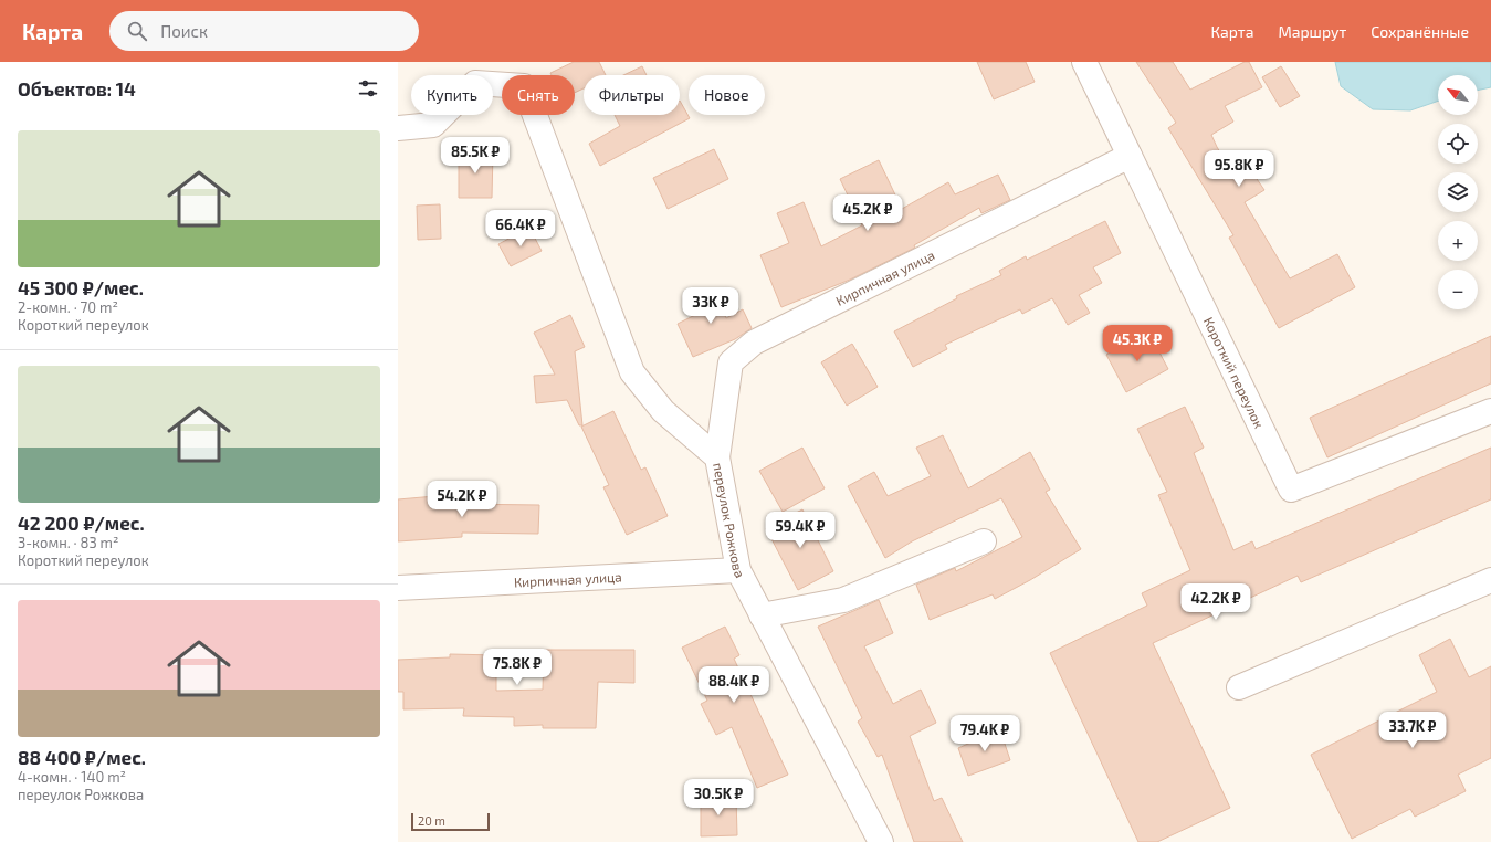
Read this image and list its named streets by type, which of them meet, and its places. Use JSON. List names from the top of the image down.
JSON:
{
  "streets": {
    "street": ["Кирпичная улица", "Короткий переулок", "переулок Рожкова"]
  },
  "crossings": [
    ["Кирпичная улица", "Короткий переулок"],
    ["Кирпичная улица", "переулок Рожкова"]
  ],
  "scale_bar": "20 m",
  "north": "top left",
  "page": {
    "header": "Карта",
    "search": "Поиск",
    "nav": ["Карта", "Маршрут", "Сохранённые"],
    "heading": "Объектов: 14",
    "map_buttons": ["+", "−"],
    "chip": [
      "Купить",
      "Снять",
      "Фильтры",
      "Новое"
    ],
    "list": [
      {
        "name": "45 300 ₽/мес.",
        "note": "2-комн. · 70 m² · Короткий переулок"
      },
      {
        "name": "42 200 ₽/мес.",
        "note": "3-комн. · 83 m² · Короткий переулок"
      },
      {
        "name": "88 400 ₽/мес.",
        "note": "4-комн. · 140 m² · переулок Рожкова"
      }
    ],
    "price": [
      "85.5K ₽",
      "95.8K ₽",
      "45.2K ₽",
      "66.4K ₽",
      "33K ₽",
      "45.3K ₽",
      "54.2K ₽",
      "59.4K ₽",
      "42.2K ₽",
      "75.8K ₽",
      "88.4K ₽",
      "33.7K ₽",
      "79.4K ₽",
      "30.5K ₽"
    ],
    "scale": "20 m"
  }
}
